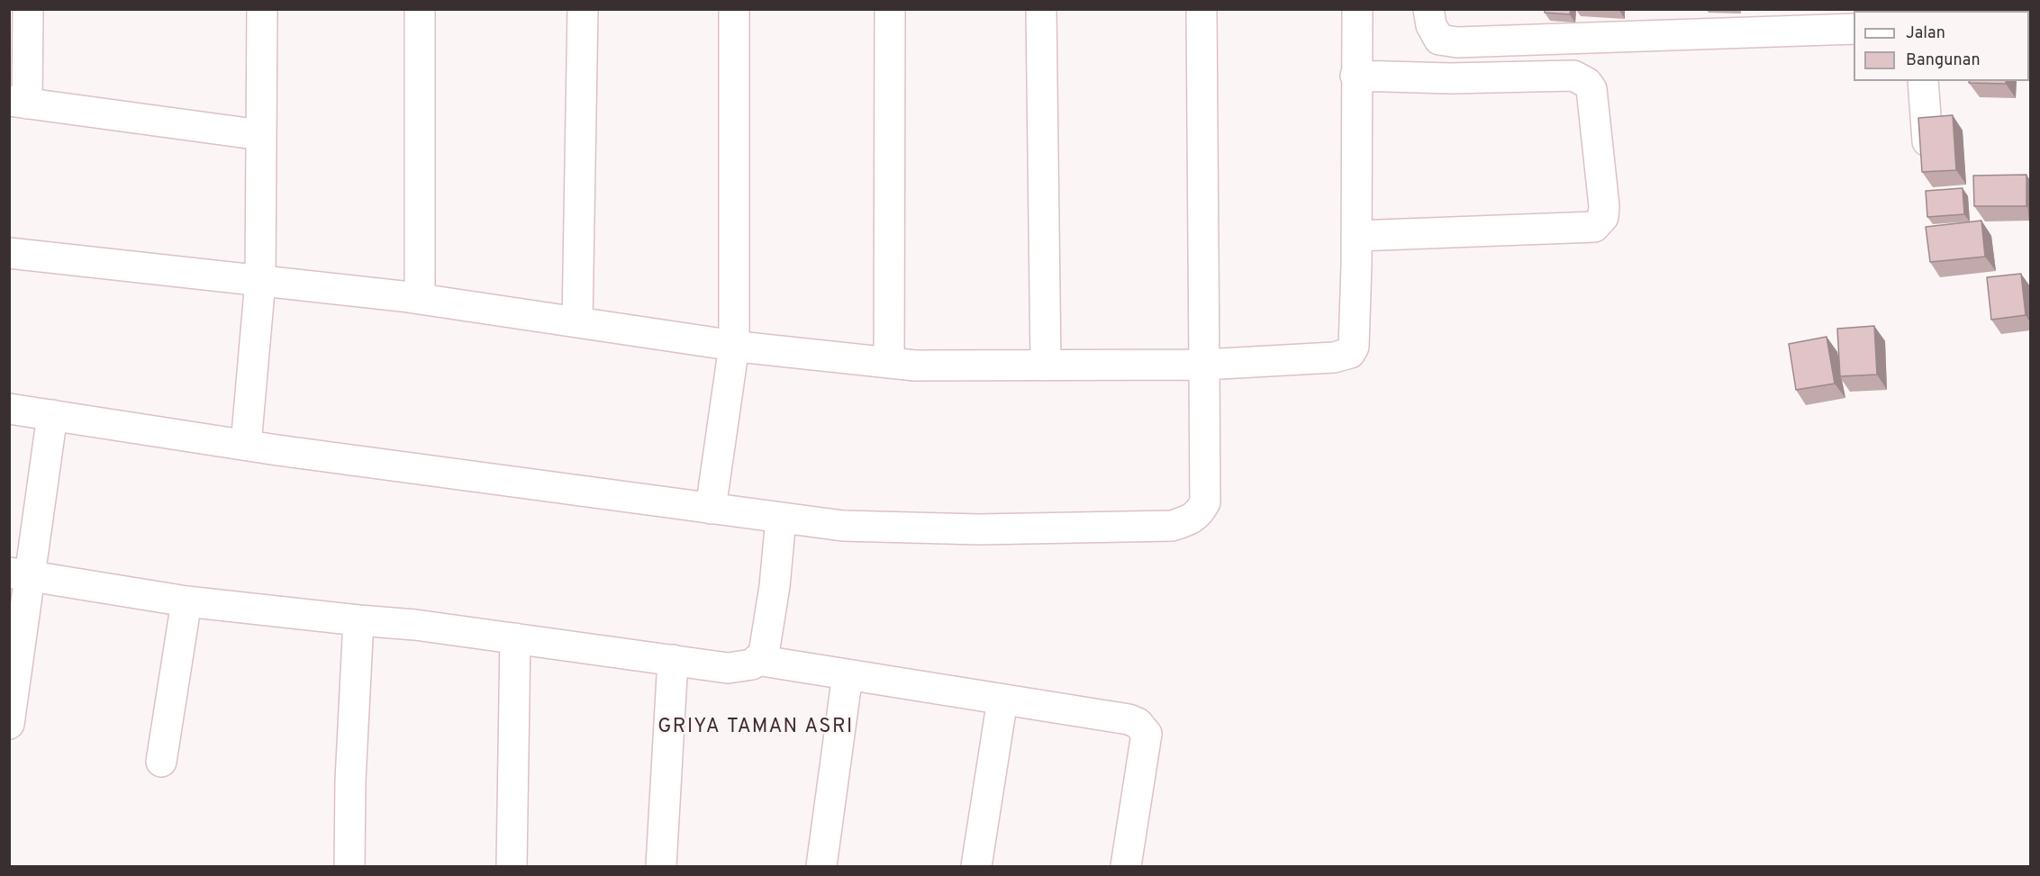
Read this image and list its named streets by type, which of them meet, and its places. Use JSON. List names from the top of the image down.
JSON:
{
  "districts": ["GRIYA TAMAN ASRI"],
  "legend": ["Jalan", "Bangunan"]
}
